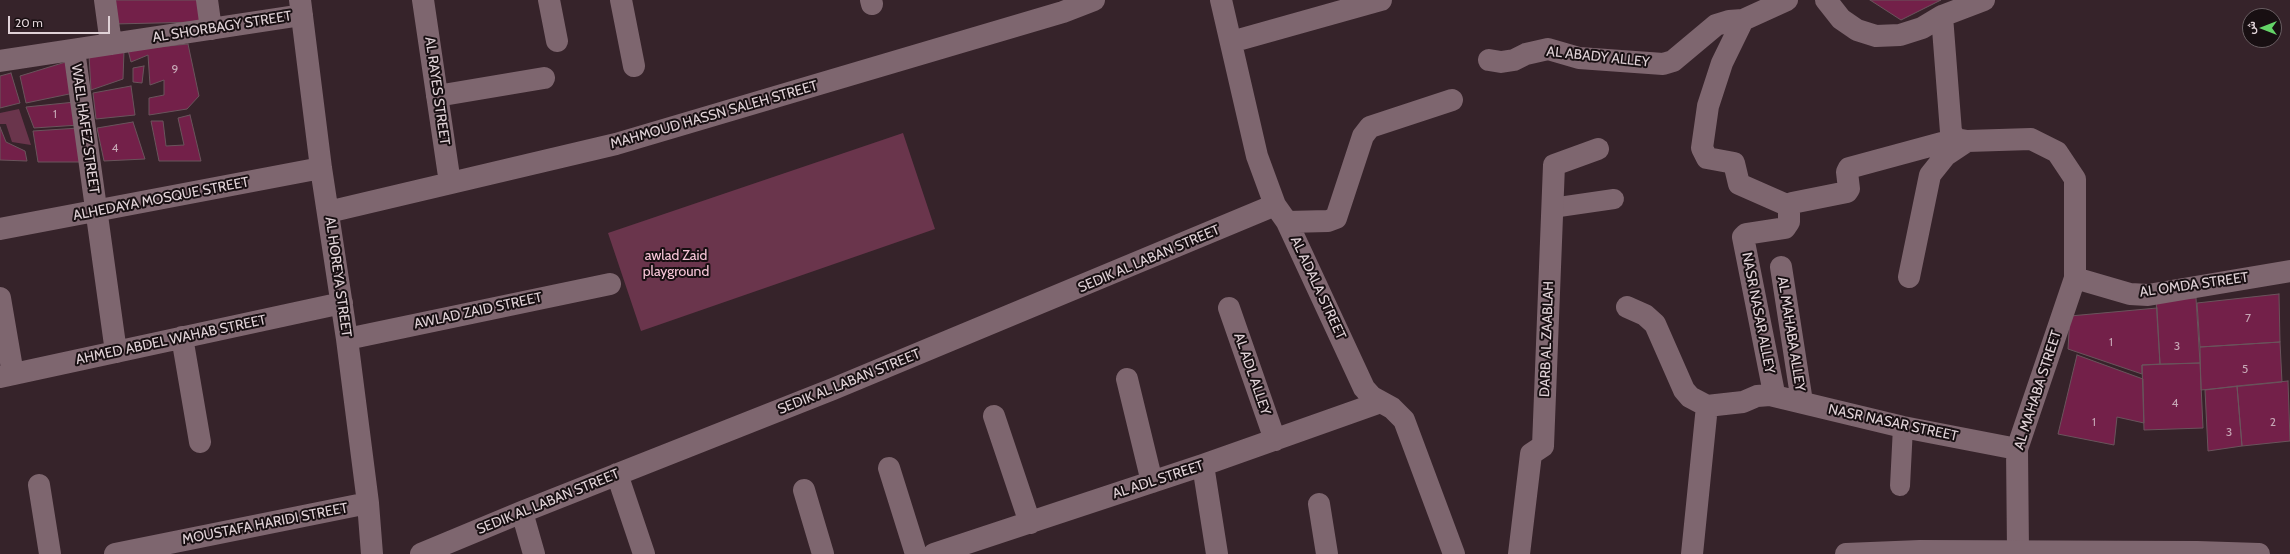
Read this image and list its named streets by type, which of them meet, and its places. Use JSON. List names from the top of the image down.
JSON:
{
  "streets": {
    "street": [
      "AL SHORBAGY STREET",
      "AL ABADY ALLEY",
      "AL RAYES STREET",
      "MAHMOUD HASSN SALEH STREET",
      "WAEL HAFEZ STREET",
      "ALHEDAYA MOSQUE STREET",
      "SEDIK AL LABAN STREET",
      "AL HOREYA STREET",
      "AL OMDA STREET",
      "AL ADALA STREET",
      "AWLAD ZAID STREET",
      "NASR NASAR ALLEY",
      "AL MAHABA ALLEY",
      "DARB AL ZAABLAH",
      "AHMED ABDEL WAHAB STREET",
      "AL ADL ALLEY",
      "AL MAHABA STREET",
      "NASR NASAR STREET",
      "AL ADL STREET",
      "MOUSTAFA HARIDI STREET"
    ]
  },
  "crossings": [
    ["AL SHORBAGY STREET", "WAEL HAFEZ STREET"],
    ["AL SHORBAGY STREET", "AL HOREYA STREET"],
    ["AL RAYES STREET", "MAHMOUD HASSN SALEH STREET"],
    ["MAHMOUD HASSN SALEH STREET", "AL HOREYA STREET"],
    ["WAEL HAFEZ STREET", "ALHEDAYA MOSQUE STREET"],
    ["WAEL HAFEZ STREET", "AHMED ABDEL WAHAB STREET"],
    ["ALHEDAYA MOSQUE STREET", "AL HOREYA STREET"],
    ["SEDIK AL LABAN STREET", "AL ADALA STREET"],
    ["AL HOREYA STREET", "AWLAD ZAID STREET"],
    ["AL HOREYA STREET", "AHMED ABDEL WAHAB STREET"],
    ["AL HOREYA STREET", "MOUSTAFA HARIDI STREET"],
    ["AL OMDA STREET", "AL MAHABA STREET"],
    ["AL ADALA STREET", "AL ADL STREET"],
    ["NASR NASAR ALLEY", "NASR NASAR STREET"],
    ["AL MAHABA ALLEY", "NASR NASAR STREET"],
    ["AL ADL ALLEY", "AL ADL STREET"],
    ["AL MAHABA STREET", "NASR NASAR STREET"]
  ],
  "parks": ["awlad Zaid playground"],
  "house_numbers": [
    "9",
    "1",
    "4",
    "7",
    "1",
    "3",
    "5",
    "4",
    "1",
    "2",
    "3"
  ],
  "scale_bar": "20 m",
  "north": "left"
}
